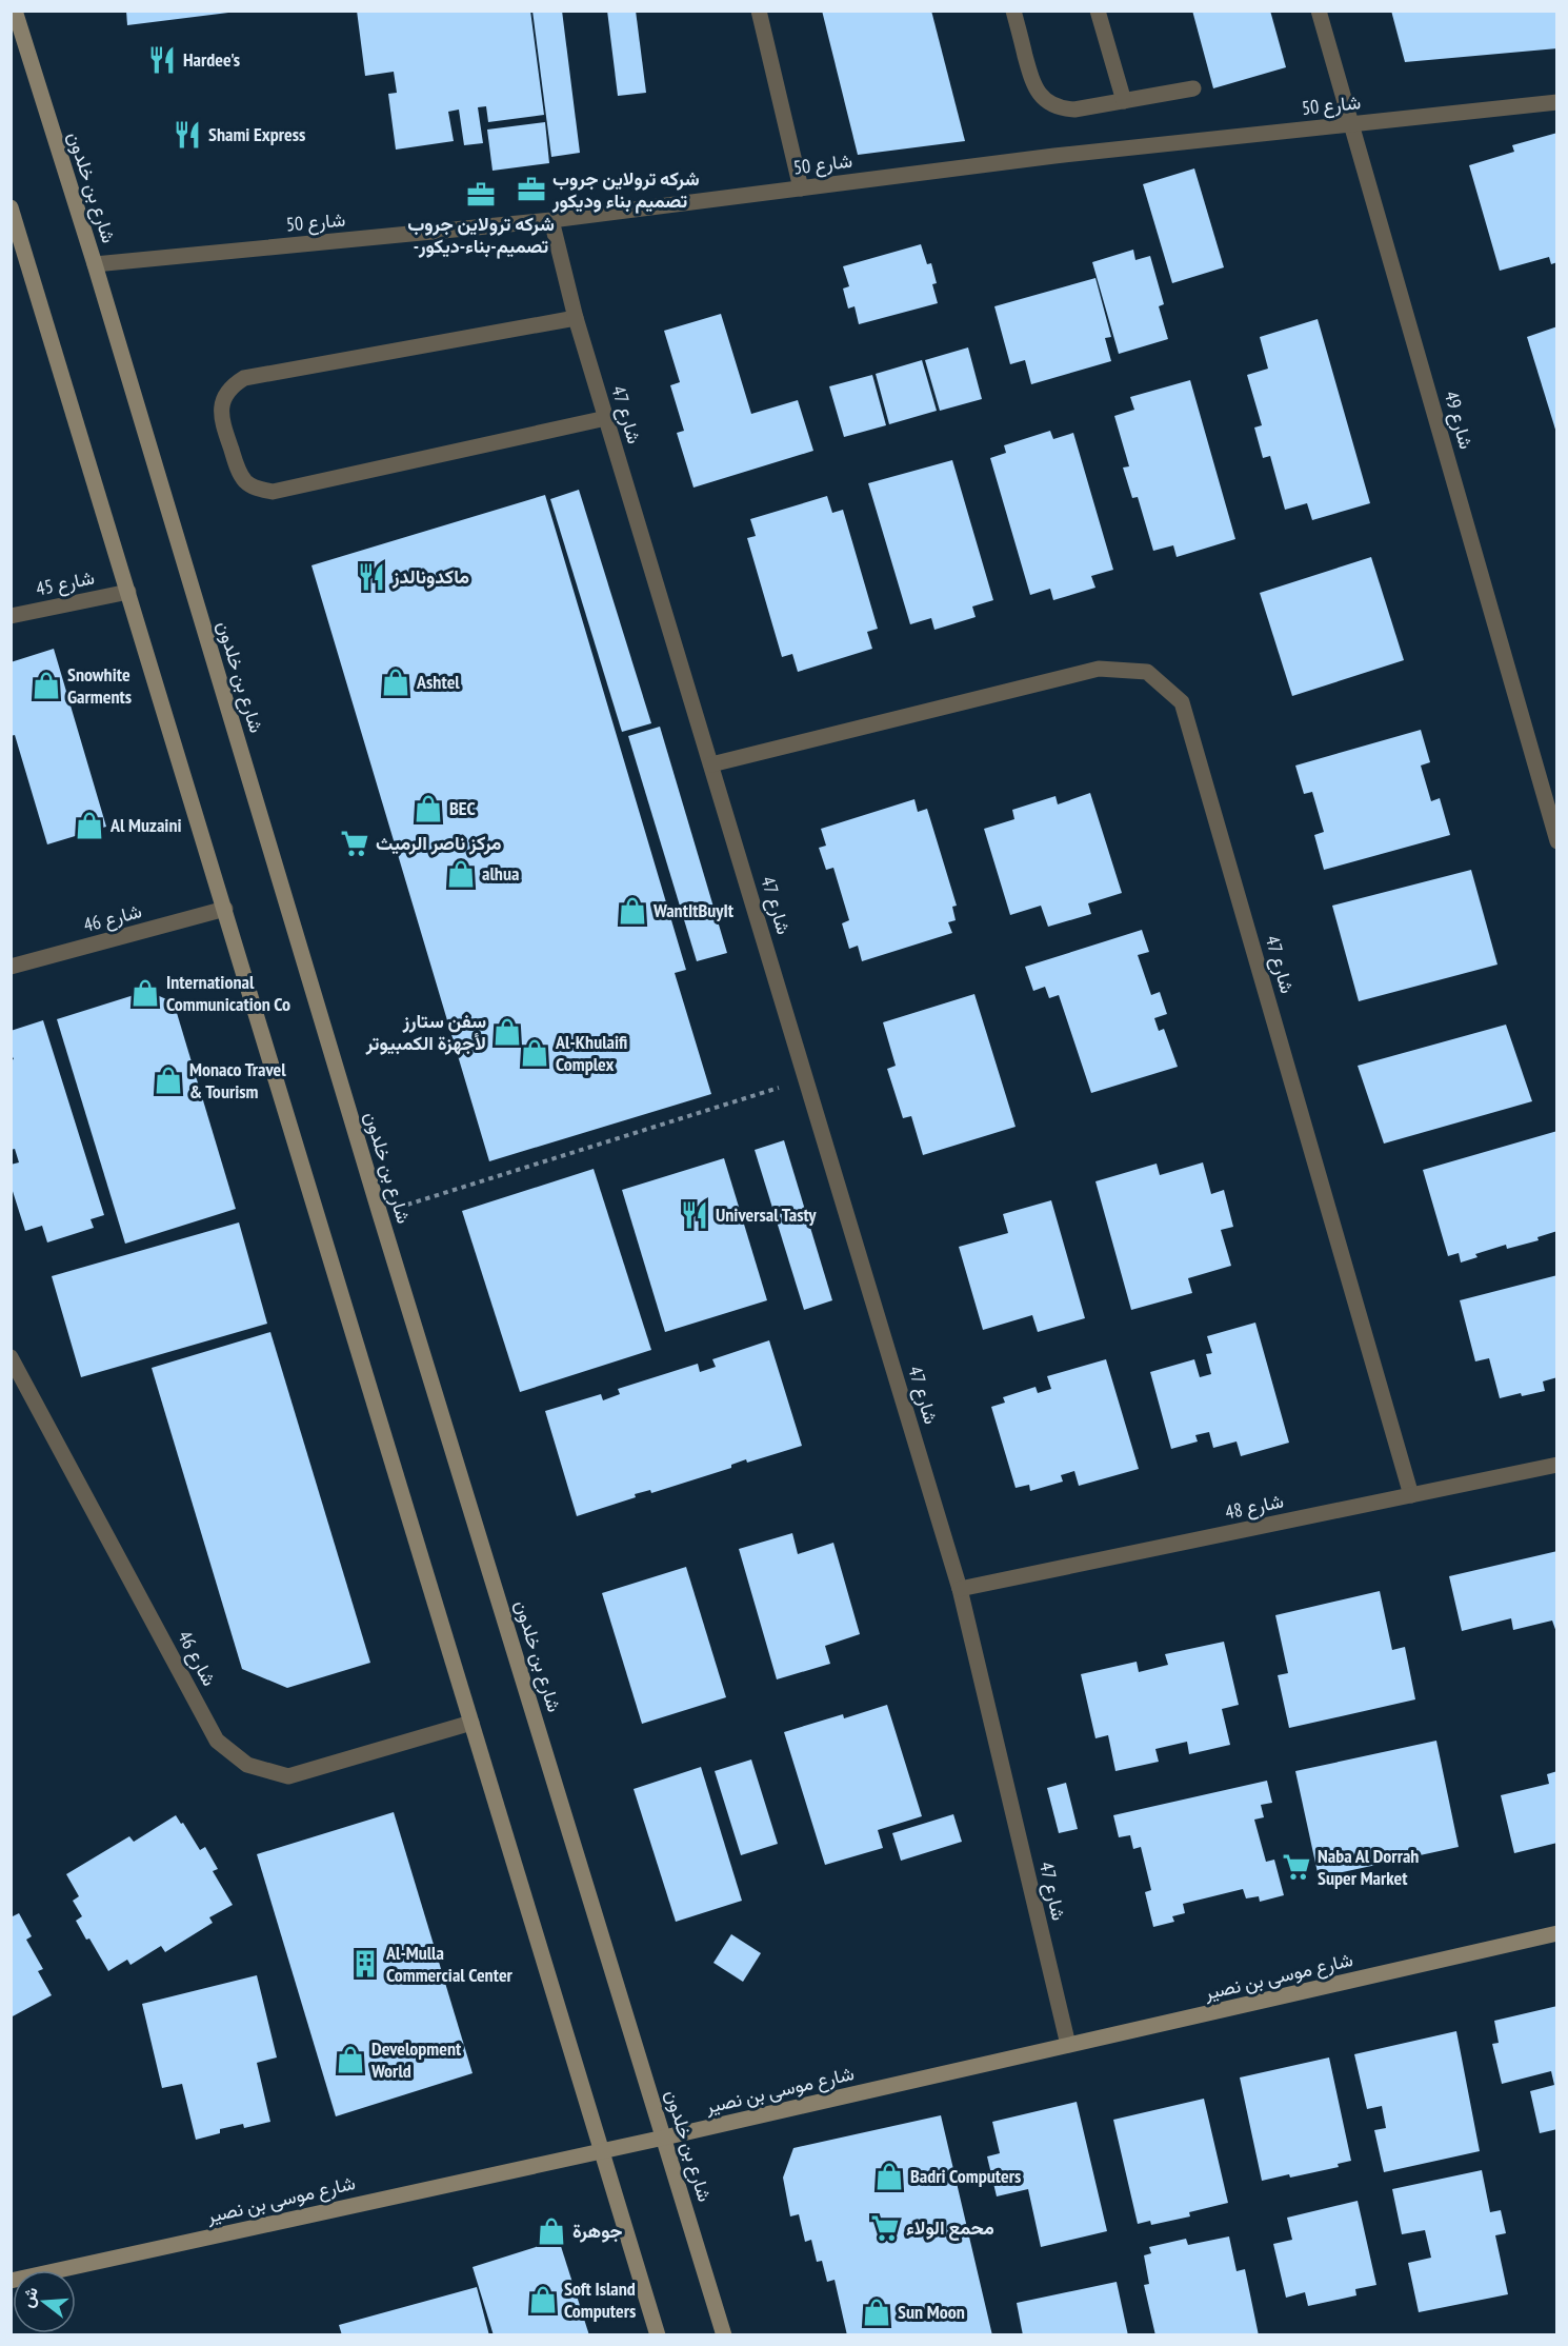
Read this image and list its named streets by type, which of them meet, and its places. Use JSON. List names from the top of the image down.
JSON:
{
  "streets": {
    "street": [
      "شارع 50",
      "شارع بن خلدون",
      "شارع 47",
      "شارع 49",
      "شارع 45",
      "شارع 46",
      "شارع 48",
      "شارع موسى بن نصير"
    ]
  },
  "crossings": [
    ["شارع 50", "شارع بن خلدون"],
    ["شارع 50", "شارع 47"],
    ["شارع 50", "شارع 49"],
    ["شارع بن خلدون", "شارع موسى بن نصير"],
    ["شارع 47", "شارع 48"],
    ["شارع 47", "شارع موسى بن نصير"]
  ],
  "places": {
    "restaurant": [
      "Hardee's",
      "Shami Express",
      "ماكدونالدز",
      "Universal Tasty"
    ],
    "office": ["شركه ترولاين جروب تصميم بناء وديكور", "شركه ترولاين جروب -تصميم-بناء-ديكور"],
    "shop": [
      "Ashtel",
      "Snowhite Garments",
      "BEC",
      "Al Muzaini",
      "alhua",
      "WantItBuyIt",
      "International Communication Co",
      "سفن ستارز لأجهزة الكمبيوتر",
      "Al-Khulaifi Complex",
      "Monaco Travel & Tourism",
      "Development World",
      "Badri Computers",
      "جوهرة",
      "Soft Island Computers",
      "Sun Moon"
    ],
    "supermarket": ["مركز ناصر الرميث", "Naba Al Dorrah Super Market", "محمع الولاء"],
    "building": ["Al-Mulla Commercial Center"]
  },
  "north": "left"
}
